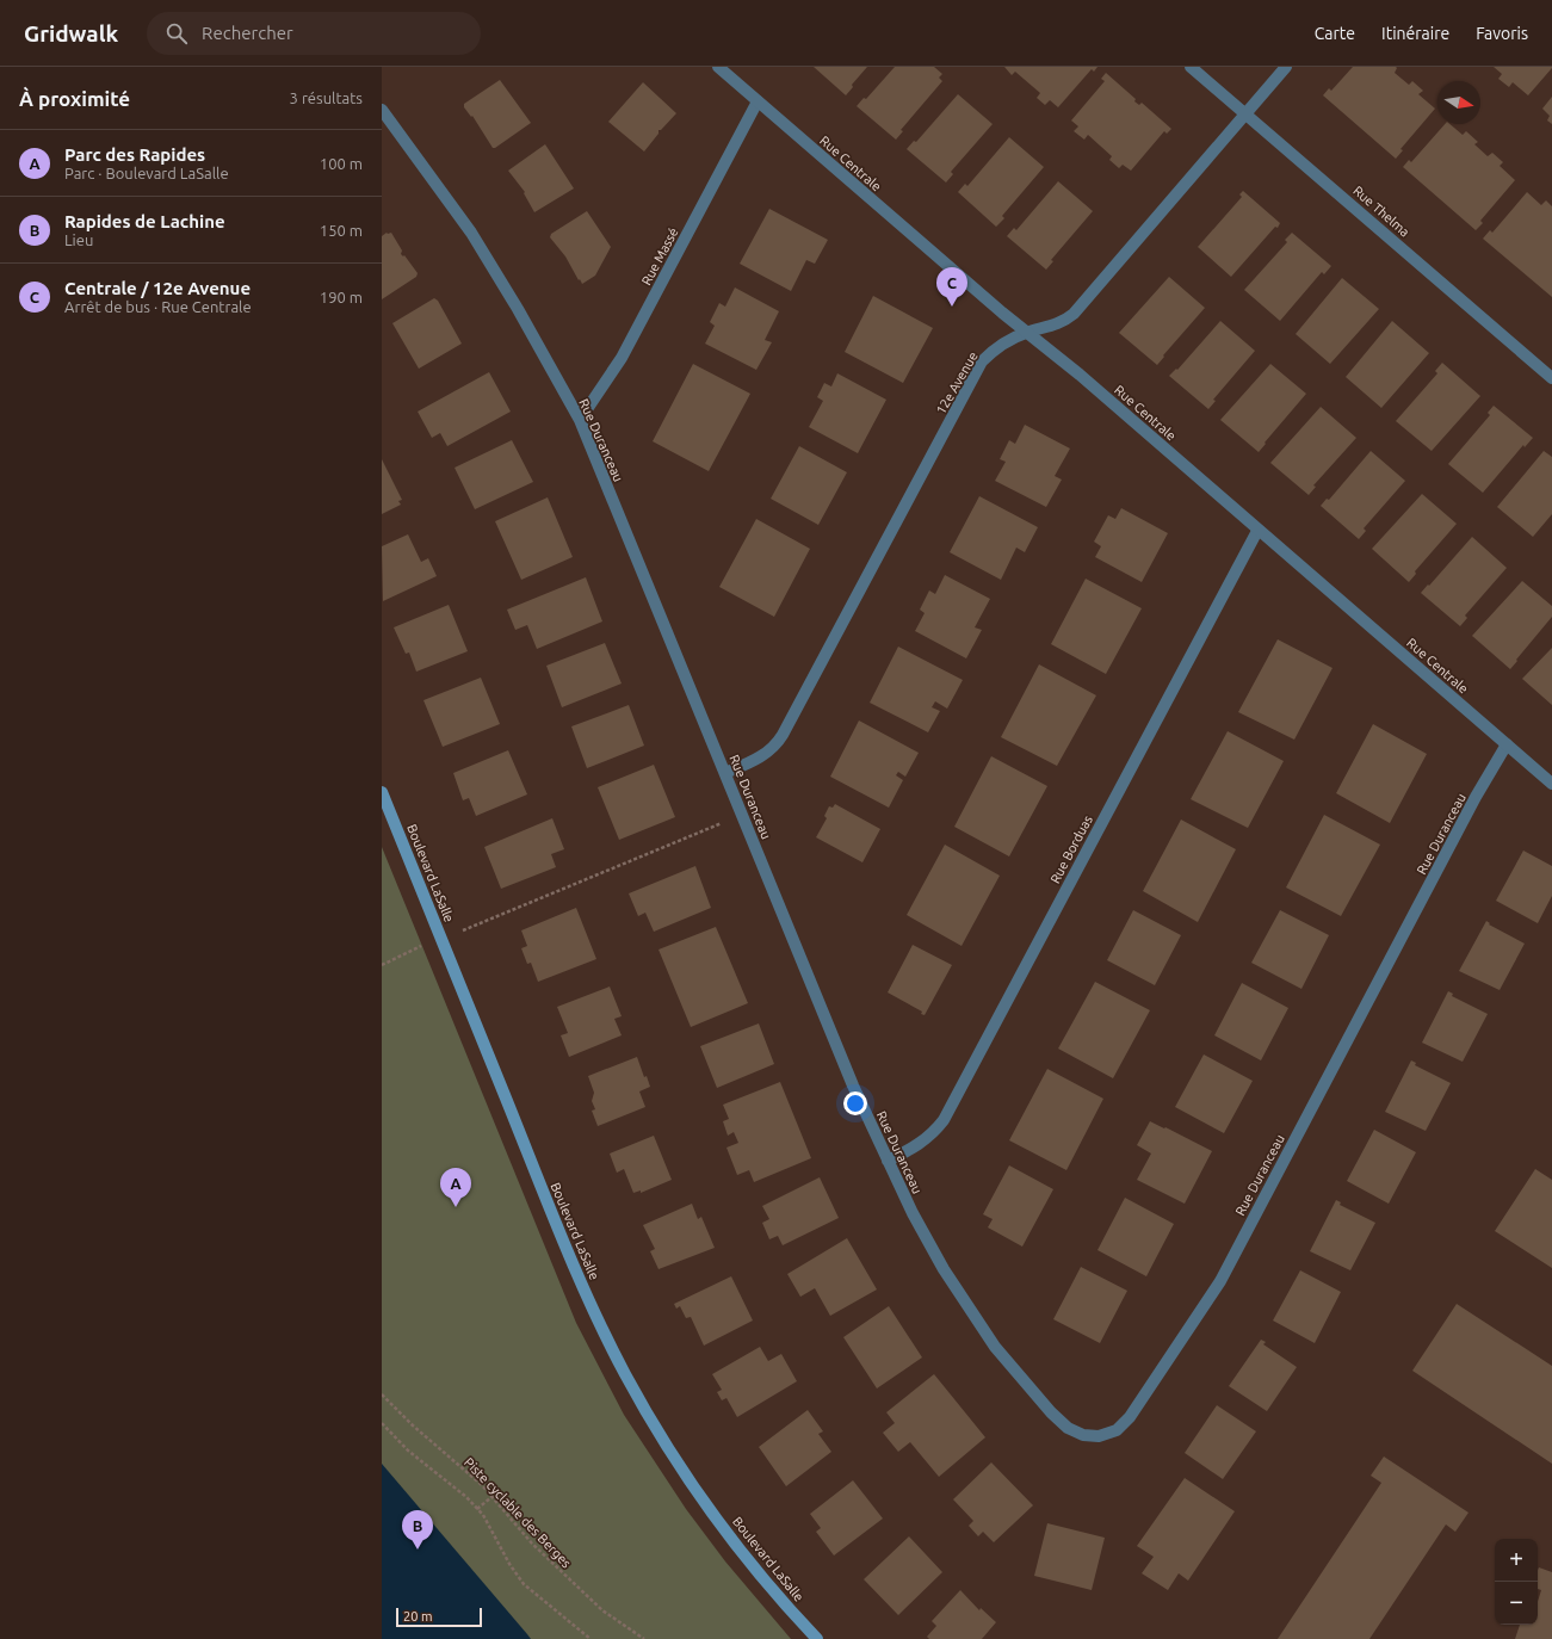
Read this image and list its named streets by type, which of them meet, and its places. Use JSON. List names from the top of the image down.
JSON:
{
  "streets": {
    "main road": ["Boulevard LaSalle"],
    "street": [
      "Rue Centrale",
      "Rue Thelma",
      "Rue Massé",
      "12e Avenue",
      "Rue Duranceau",
      "Rue Borduas"
    ],
    "path": ["Piste cyclable des Berges"]
  },
  "crossings": [
    ["Rue Centrale", "Rue Massé"],
    ["Rue Centrale", "12e Avenue"],
    ["Rue Centrale", "Rue Duranceau"],
    ["Rue Centrale", "Rue Borduas"],
    ["Rue Thelma", "12e Avenue"],
    ["Rue Massé", "Rue Duranceau"],
    ["12e Avenue", "Rue Duranceau"],
    ["Rue Duranceau", "Rue Borduas"]
  ],
  "scale_bar": "20 m",
  "north": "right",
  "page": {
    "header": "Gridwalk",
    "search": "Rechercher",
    "nav": ["Carte", "Itinéraire", "Favoris"],
    "heading": ["À proximité", "3 résultats"],
    "list": [
      {
        "mark": "A",
        "name": "Parc des Rapides",
        "note": "Parc · Boulevard LaSalle",
        "value": "100 m"
      },
      {
        "mark": "B",
        "name": "Rapides de Lachine",
        "note": "Lieu",
        "value": "150 m"
      },
      {
        "mark": "C",
        "name": "Centrale / 12e Avenue",
        "note": "Arrêt de bus · Rue Centrale",
        "value": "190 m"
      }
    ],
    "pins": ["C", "A", "B"],
    "map_buttons": ["+", "−"],
    "scale": "20 m"
  }
}
